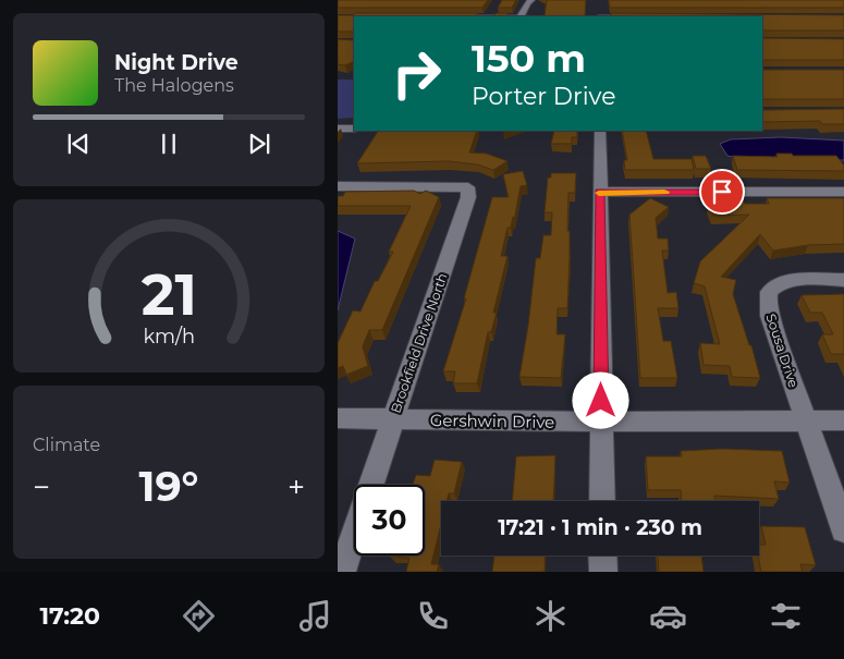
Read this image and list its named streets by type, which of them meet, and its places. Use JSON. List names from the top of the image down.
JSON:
{
  "streets": {
    "street": ["Brookfield Drive North", "Sousa Drive", "Gershwin Drive"]
  },
  "crossings": [
    ["Brookfield Drive North", "Gershwin Drive"],
    ["Sousa Drive", "Gershwin Drive"]
  ],
  "page": {
    "turn": ["150 m", "Porter Drive"],
    "song": ["Night Drive", "The Halogens"],
    "tile": "Climate",
    "heat": ["−", "19°", "+"],
    "limit": "30",
    "trip": "17:21 · 1 min · 230 m",
    "tabs": "17:20",
    "gauge": ["21", "km/h"]
  }
}
